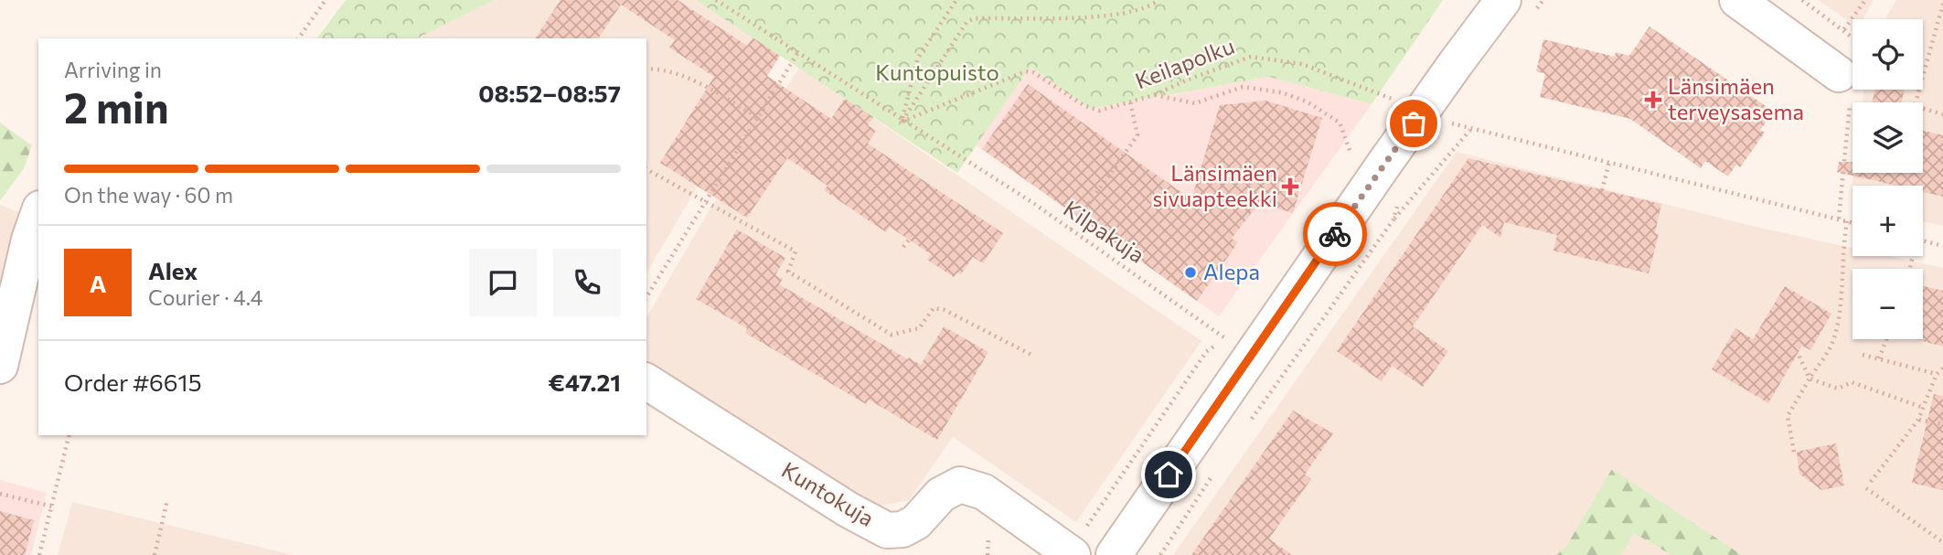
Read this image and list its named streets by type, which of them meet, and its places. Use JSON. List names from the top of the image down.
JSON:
{
  "streets": {
    "street": ["Kuntokuja"],
    "path": ["Keilapolku", "Kilpakuja"]
  },
  "crossings": [
    ["Keilapolku", "Kilpakuja"]
  ],
  "parks": ["Kuntopuisto"],
  "places": {
    "health": ["Länsimäen terveysasema", "Länsimäen sivuapteekki"],
    "other": ["Alepa"]
  },
  "page": {
    "map_buttons": ["+", "−"],
    "heading": ["2 min", "Arriving in", "08:52–08:57"],
    "panel": [
      "Alex",
      "Courier · 4.4",
      "Order #6615",
      "€47.21"
    ],
    "bar": "On the way · 60 m",
    "round": "A"
  }
}
